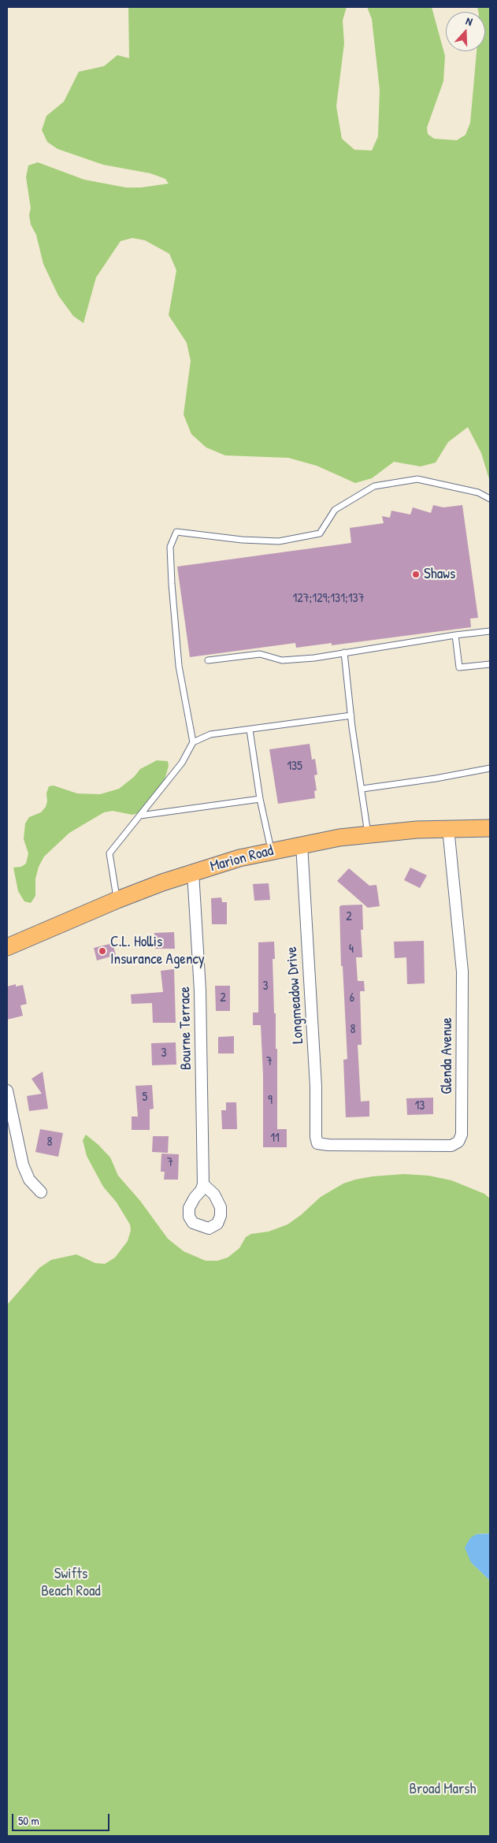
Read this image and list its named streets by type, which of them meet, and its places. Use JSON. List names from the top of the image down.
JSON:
{
  "streets": {
    "main road": ["Marion Road"],
    "street": ["Longmeadow Drive", "Bourne Terrace", "Glenda Avenue"]
  },
  "crossings": [
    ["Marion Road", "Longmeadow Drive"],
    ["Marion Road", "Bourne Terrace"],
    ["Marion Road", "Glenda Avenue"],
    ["Longmeadow Drive", "Glenda Avenue"]
  ],
  "parks": ["Swifts Beach Road", "Broad Marsh"],
  "places": ["Shaws", "C.L. Hollis Insurance Agency"],
  "house_numbers": [
    "127;129;131;137",
    "135",
    "2",
    "4",
    "3",
    "2",
    "6",
    "8",
    "3",
    "7",
    "5",
    "9",
    "13",
    "11",
    "8",
    "7"
  ],
  "scale_bar": "50 m",
  "north": "top"
}
